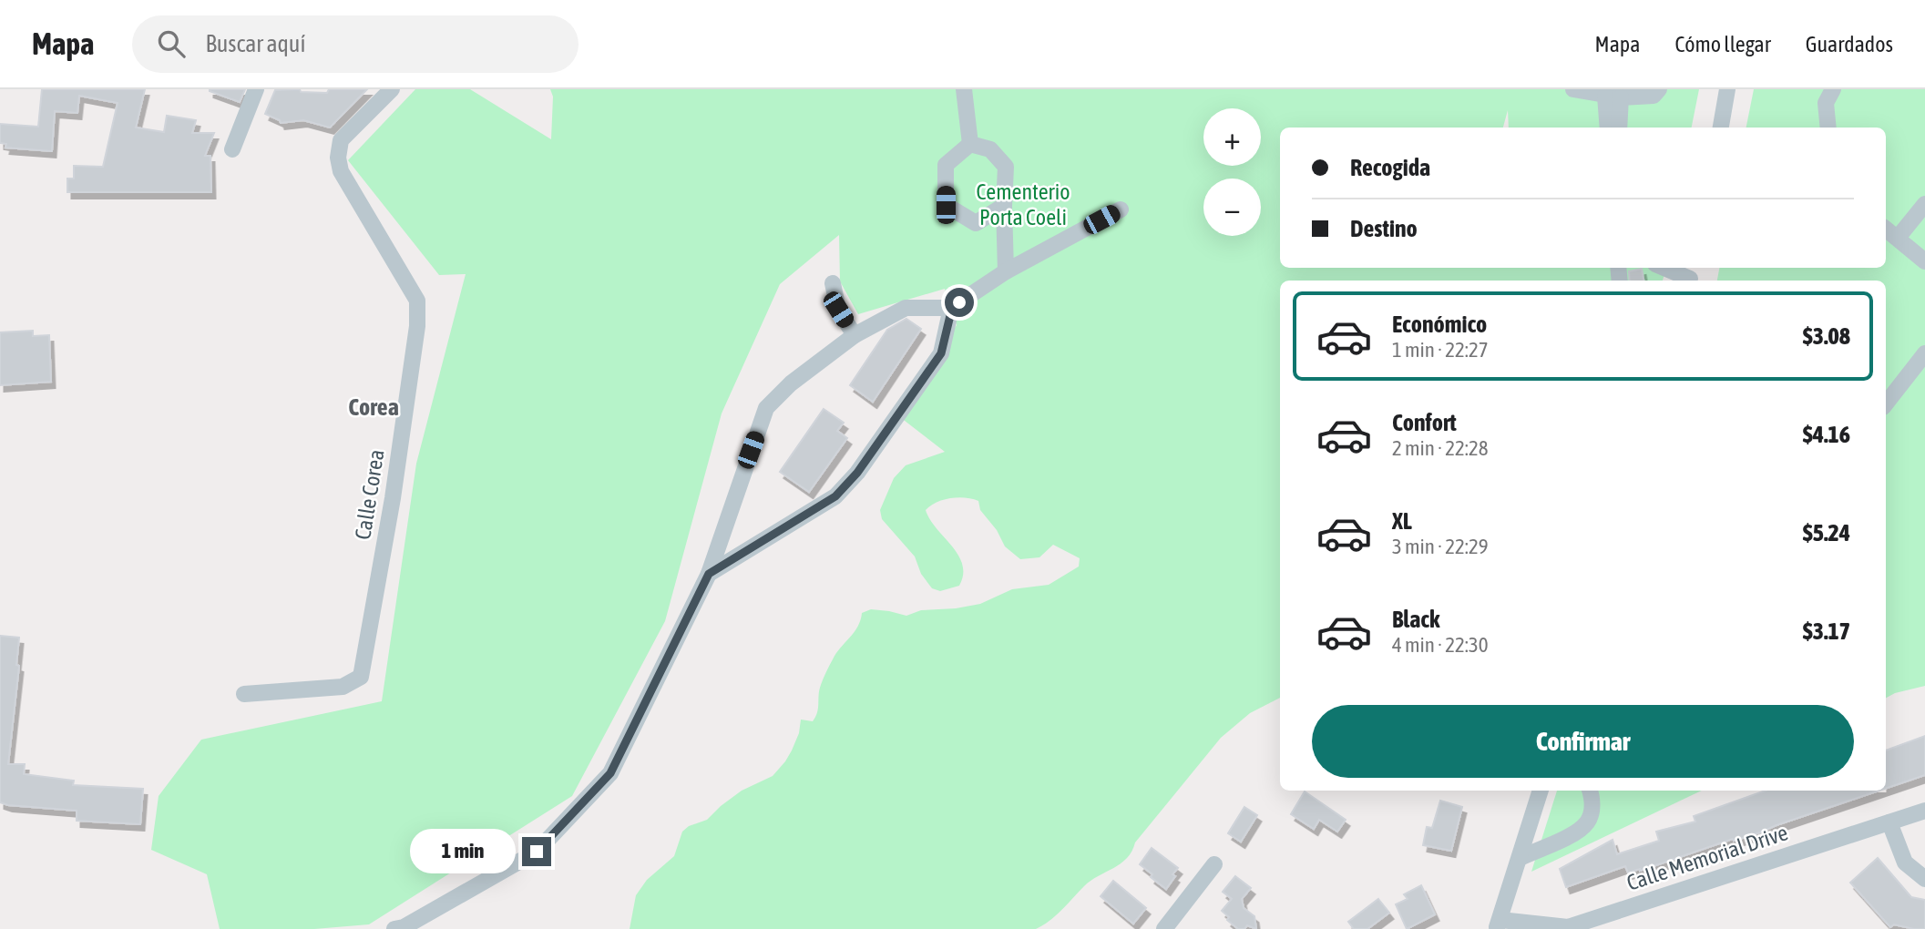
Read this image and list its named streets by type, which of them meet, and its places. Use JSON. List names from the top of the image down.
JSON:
{
  "streets": {
    "street": ["Calle Corea", "Calle Memorial Drive"]
  },
  "districts": ["Corea"],
  "parks": ["Cementerio Porta Coeli"],
  "page": {
    "header": "Mapa",
    "search": "Buscar aquí",
    "nav": ["Mapa", "Cómo llegar", "Guardados"],
    "map_buttons": ["+", "−"],
    "banner": ["Recogida", "Destino"],
    "list": [
      {
        "name": "Económico",
        "note": "1 min · 22:27",
        "value": "$3.08"
      },
      {
        "name": "Confort",
        "note": "2 min · 22:28",
        "value": "$4.16"
      },
      {
        "name": "XL",
        "note": "3 min · 22:29",
        "value": "$5.24"
      },
      {
        "name": "Black",
        "note": "4 min · 22:30",
        "value": "$3.17"
      }
    ],
    "buttons": "Confirmar",
    "bubble": "1 min"
  }
}
